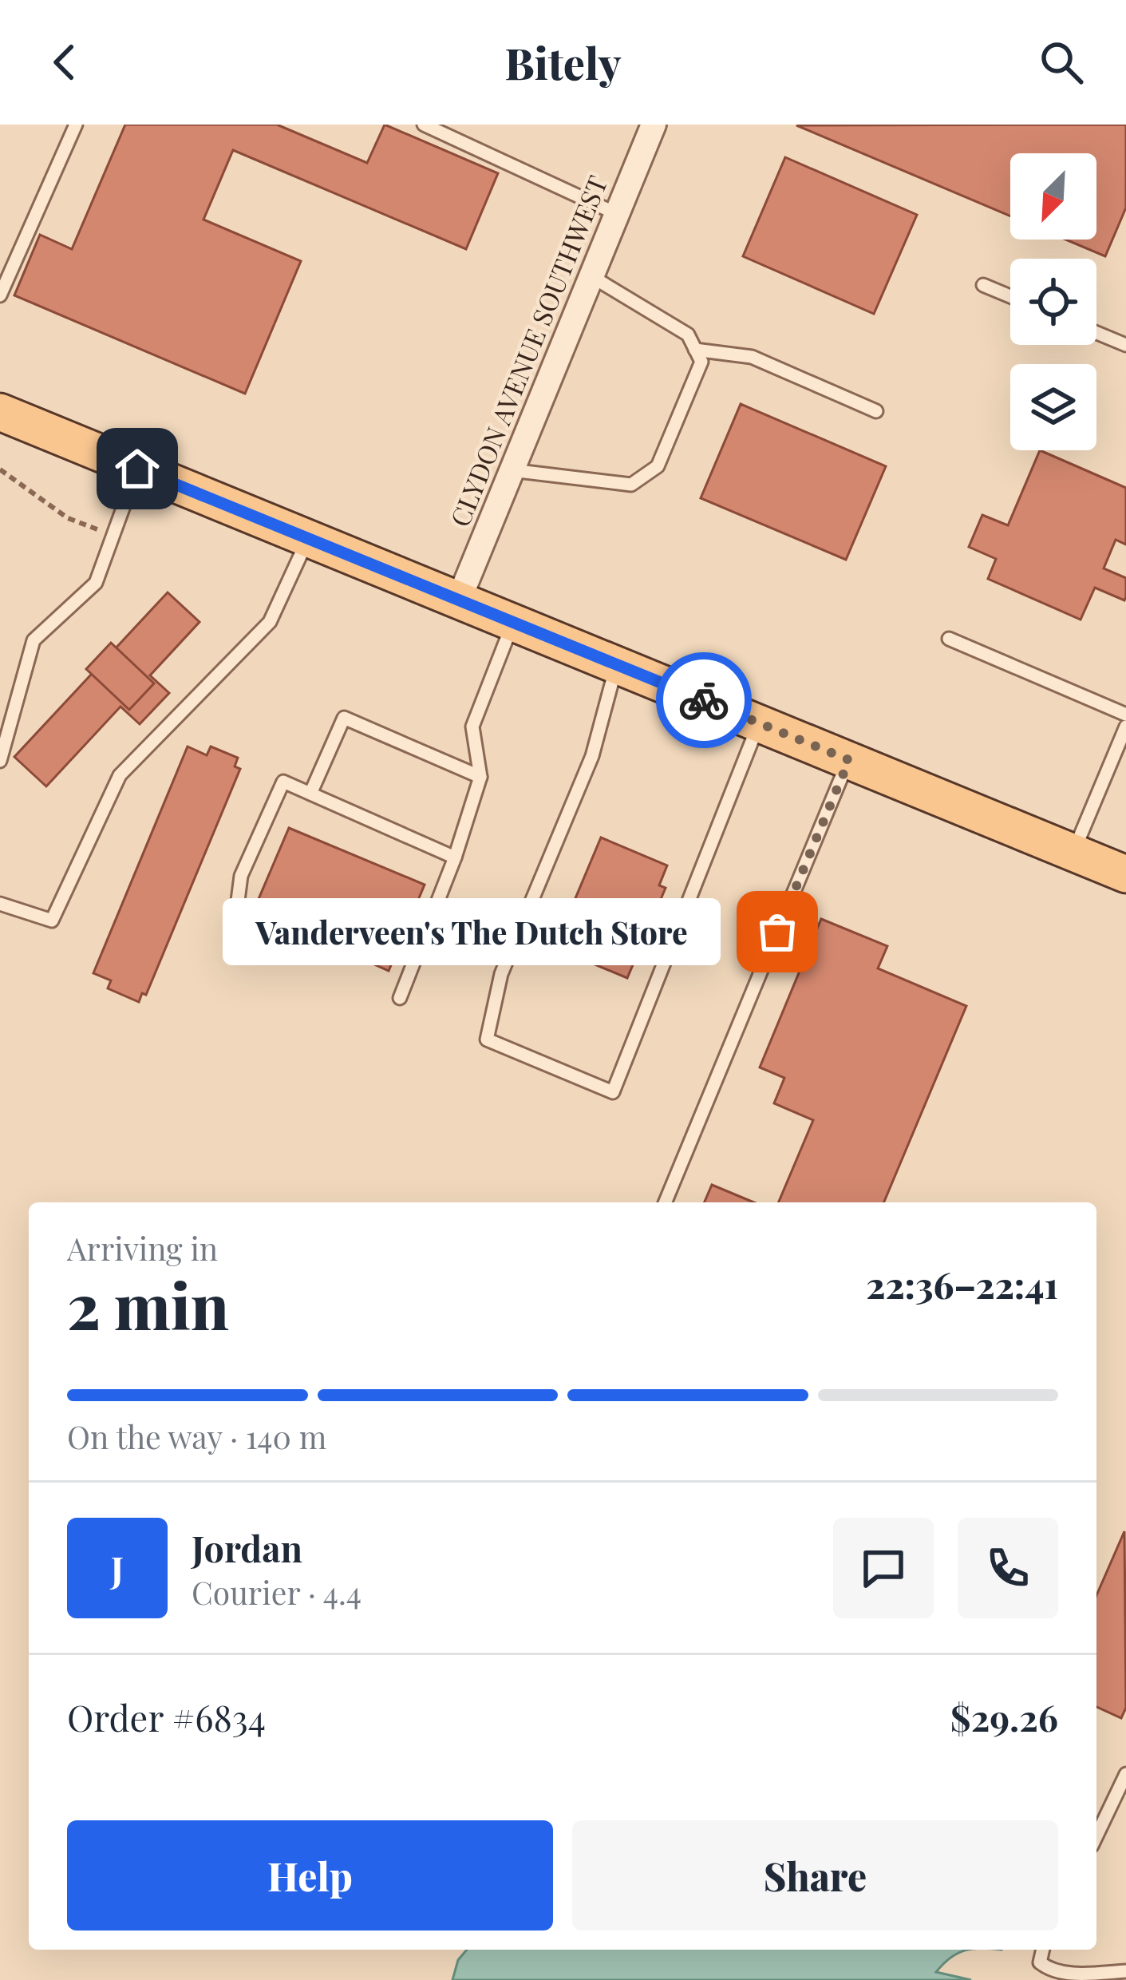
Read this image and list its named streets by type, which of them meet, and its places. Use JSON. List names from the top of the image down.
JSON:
{
  "streets": {
    "street": ["CLYDON AVENUE SOUTHWEST"]
  },
  "places": ["Vanderveen's The Dutch Store"],
  "north": "bottom left",
  "page": {
    "header": "Bitely",
    "bubble": "Vanderveen's The Dutch Store",
    "heading": ["2 min", "Arriving in", "22:36–22:41"],
    "panel": [
      "Jordan",
      "Courier · 4.4",
      "Order #6834",
      "$29.26"
    ],
    "bar": "On the way · 140 m",
    "round": "J",
    "buttons": ["Help", "Share"]
  }
}
